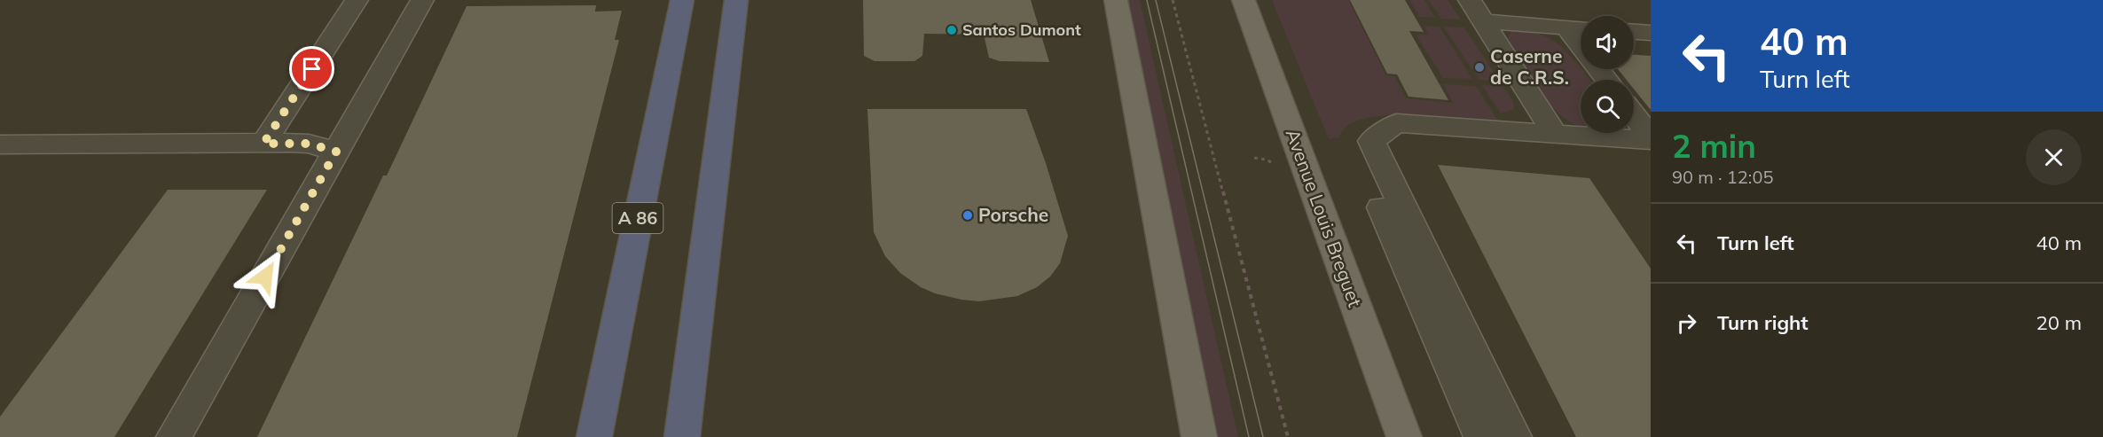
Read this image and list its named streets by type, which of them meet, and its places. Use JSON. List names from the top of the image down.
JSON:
{
  "streets": {
    "highway": ["A 86"],
    "main road": ["Avenue Louis Breguet"]
  },
  "places": ["Santos Dumont", "Caserne de C.R.S.", "Porsche"],
  "page": {
    "turn": ["40 m", "Turn left"],
    "heading": ["2 min", "90 m · 12:05"],
    "list": [
      {
        "name": "Turn left",
        "value": "40 m"
      },
      {
        "name": "Turn right",
        "value": "20 m"
      }
    ]
  }
}
